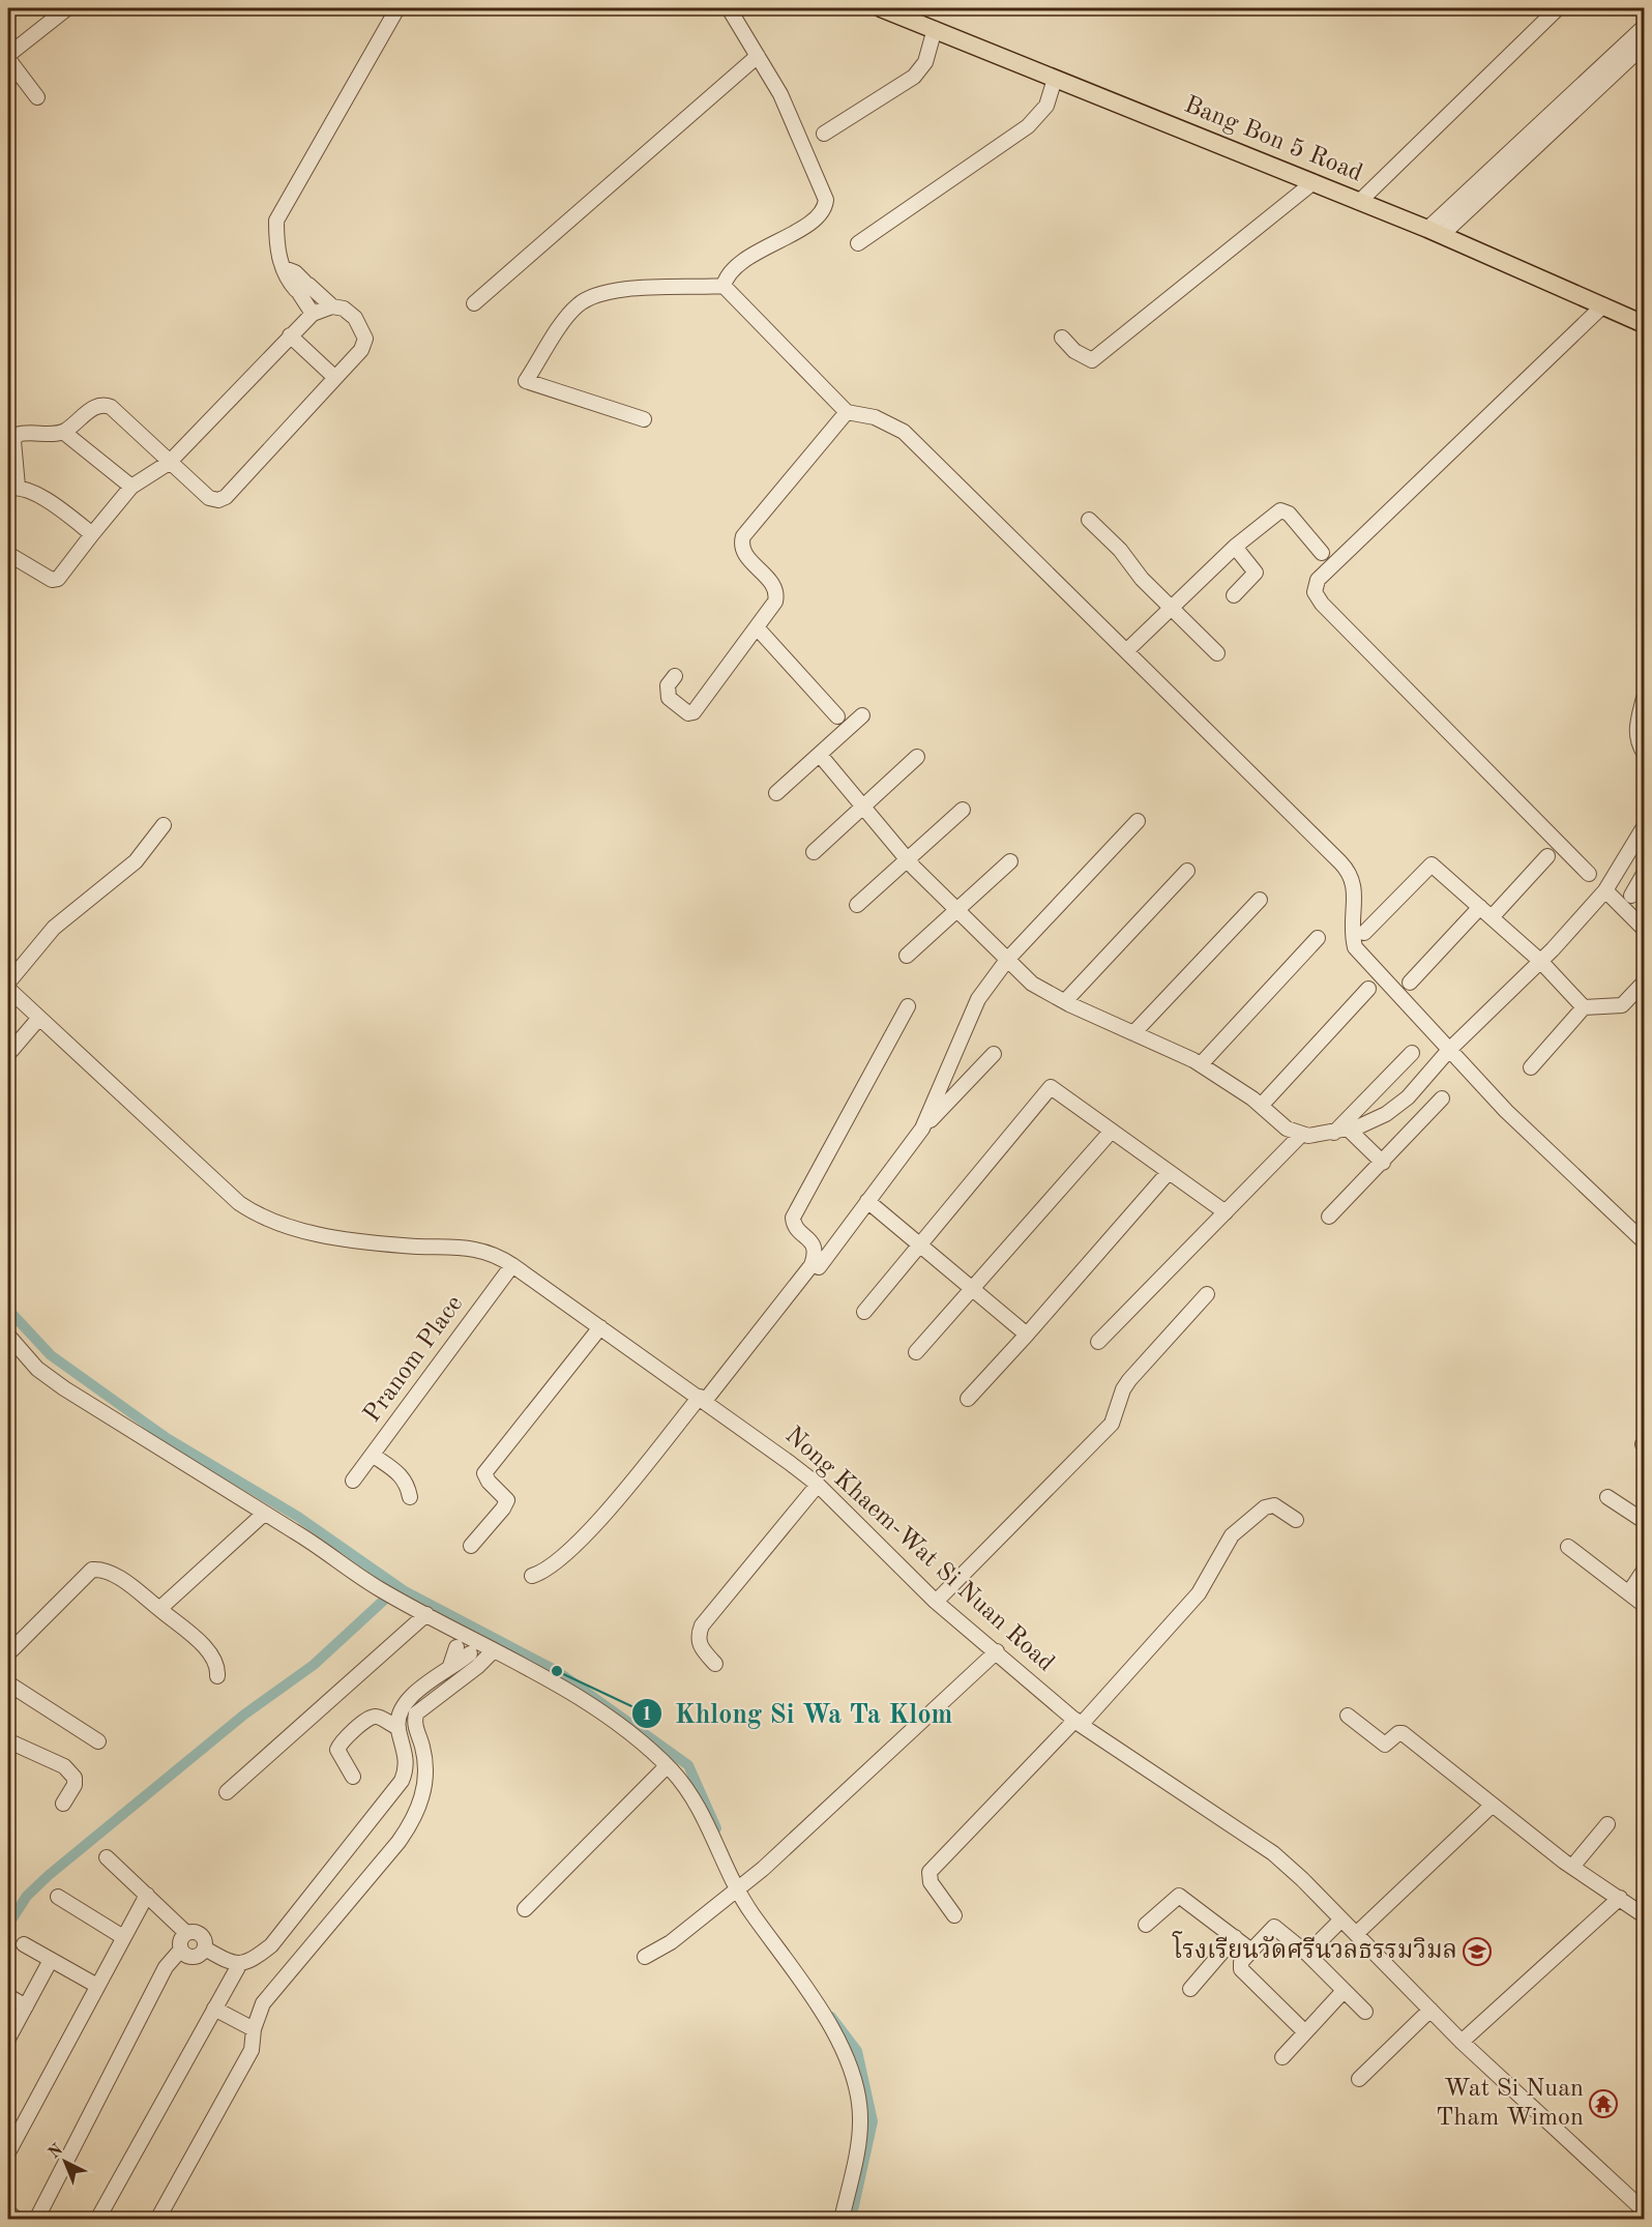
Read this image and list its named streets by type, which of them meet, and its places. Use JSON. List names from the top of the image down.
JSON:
{
  "streets": {
    "main road": ["Bang Bon 5 Road"],
    "street": ["Pranom Place", "Nong Khaem-Wat Si Nuan Road"]
  },
  "crossings": [
    ["Pranom Place", "Nong Khaem-Wat Si Nuan Road"]
  ],
  "places": {
    "other": ["Khlong Si Wa Ta Klom"],
    "school or university": ["โรงเรียนวัดศรีนวลธรรมวิมล"],
    "temple": ["Wat Si Nuan Tham Wimon"]
  },
  "north": "top left"
}
